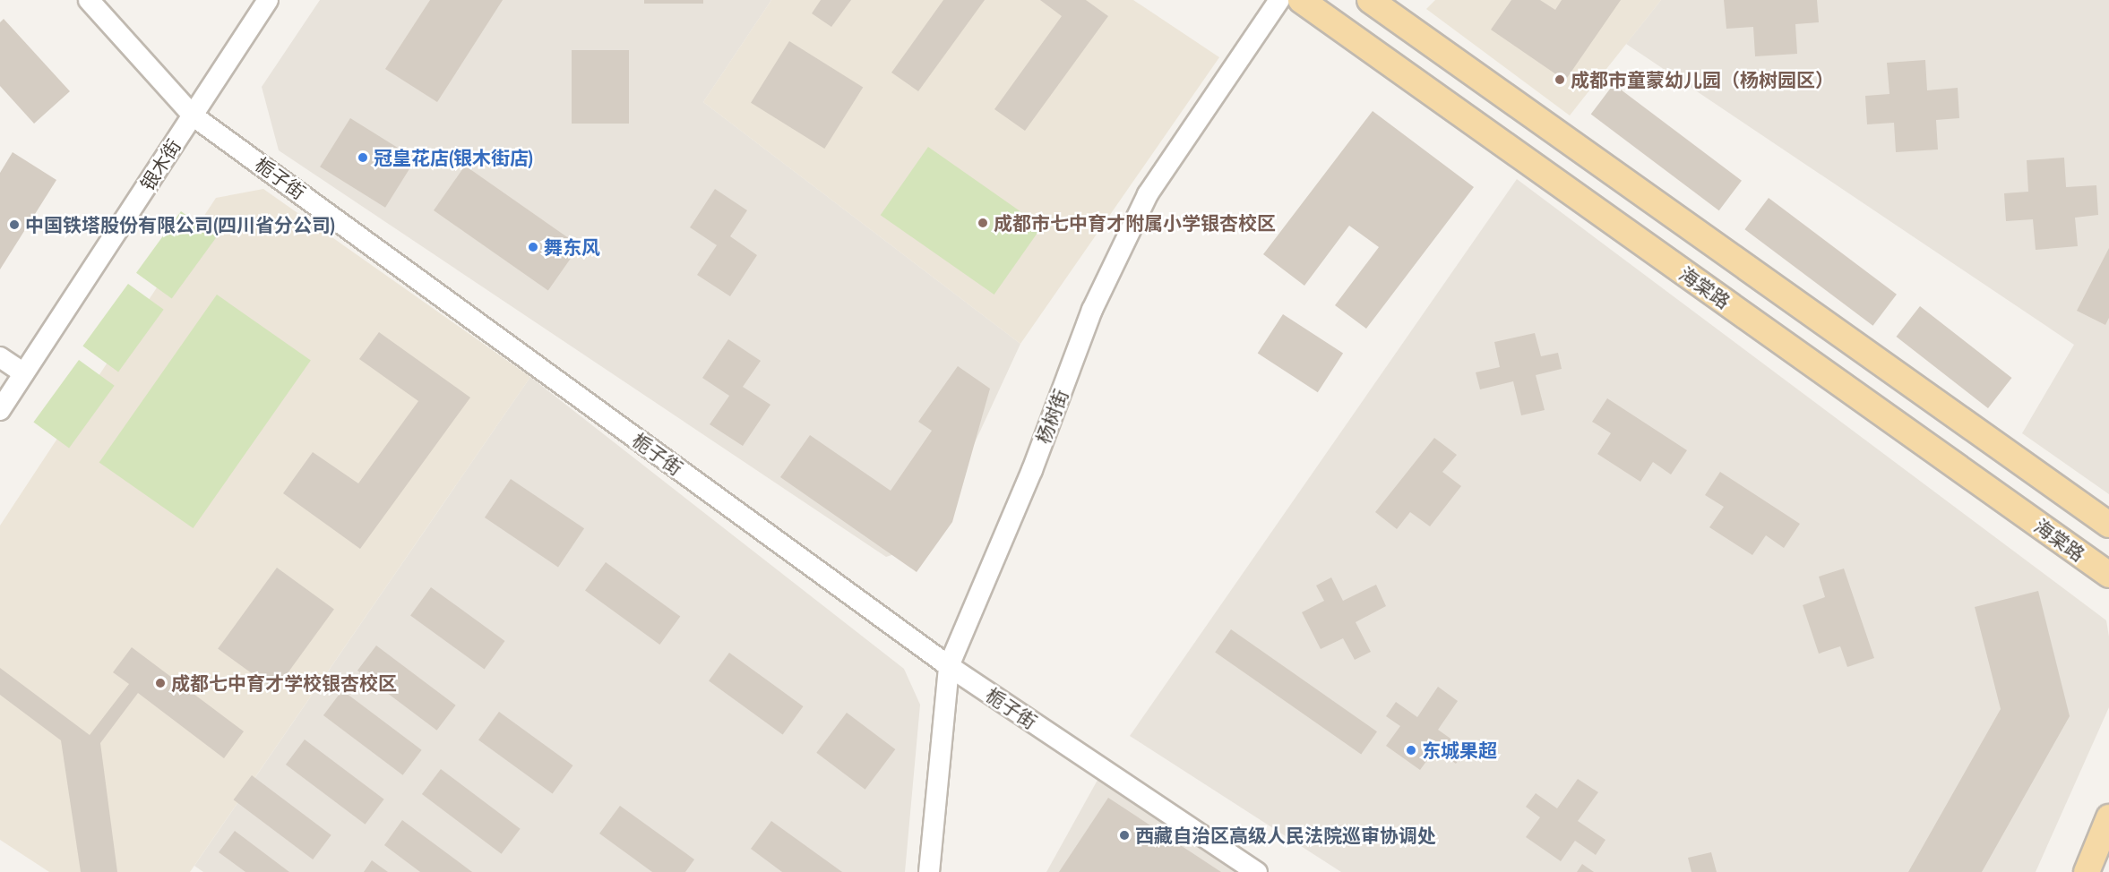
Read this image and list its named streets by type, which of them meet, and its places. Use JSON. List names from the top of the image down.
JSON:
{
  "streets": {
    "main road": ["海棠路"],
    "street": ["银木街", "栀子街", "杨树街"]
  },
  "crossings": [
    ["银木街", "栀子街"],
    ["栀子街", "杨树街"]
  ],
  "places": [
    "成都市童蒙幼儿园（杨树园区）",
    "冠皇花店(银木街店)",
    "成都市七中育才附属小学银杏校区",
    "中国铁塔股份有限公司(四川省分公司)",
    "舞东风",
    "成都七中育才学校银杏校区",
    "东城果超",
    "西藏自治区高级人民法院巡审协调处"
  ]
}
